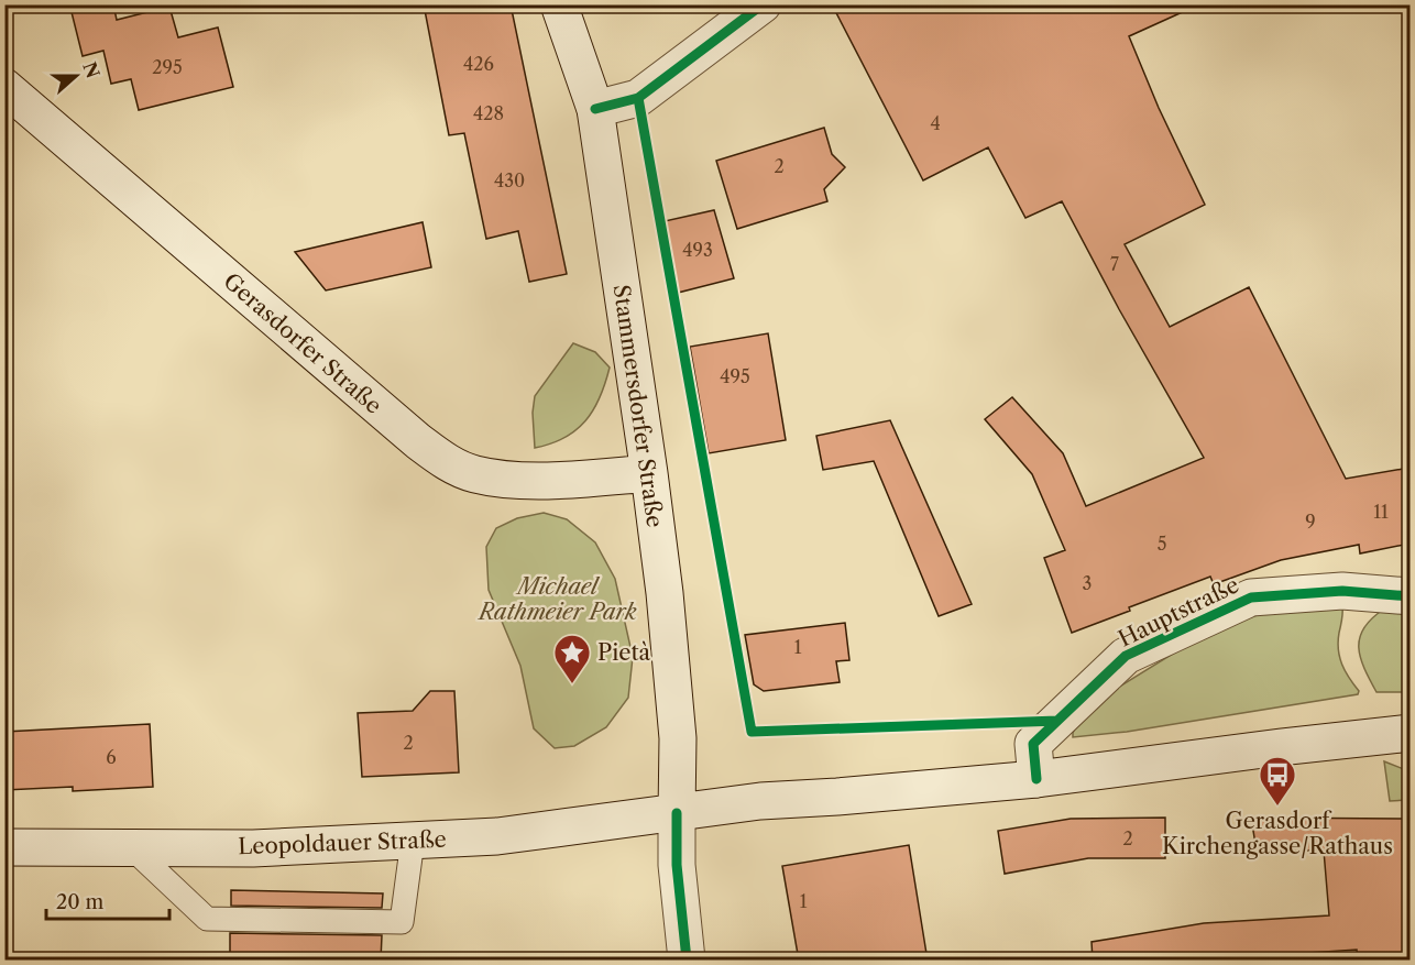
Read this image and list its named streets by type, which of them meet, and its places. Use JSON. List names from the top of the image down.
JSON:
{
  "streets": {
    "main road": [
      "Gerasdorfer Straße",
      "Stammersdorfer Straße",
      "Hauptstraße",
      "Leopoldauer Straße"
    ]
  },
  "crossings": [
    ["Gerasdorfer Straße", "Stammersdorfer Straße"],
    ["Stammersdorfer Straße", "Leopoldauer Straße"]
  ],
  "parks": ["Michael Rathmeier Park"],
  "places": {
    "place": ["Pietà"],
    "bus stop": ["Gerasdorf Kirchengasse/Rathaus"]
  },
  "house_numbers": [
    "426",
    "295",
    "428",
    "4",
    "2",
    "430",
    "493",
    "7",
    "495",
    "11",
    "9",
    "5",
    "3",
    "1",
    "2",
    "6",
    "2",
    "1"
  ],
  "scale_bar": "20 m",
  "north": "right"
}
